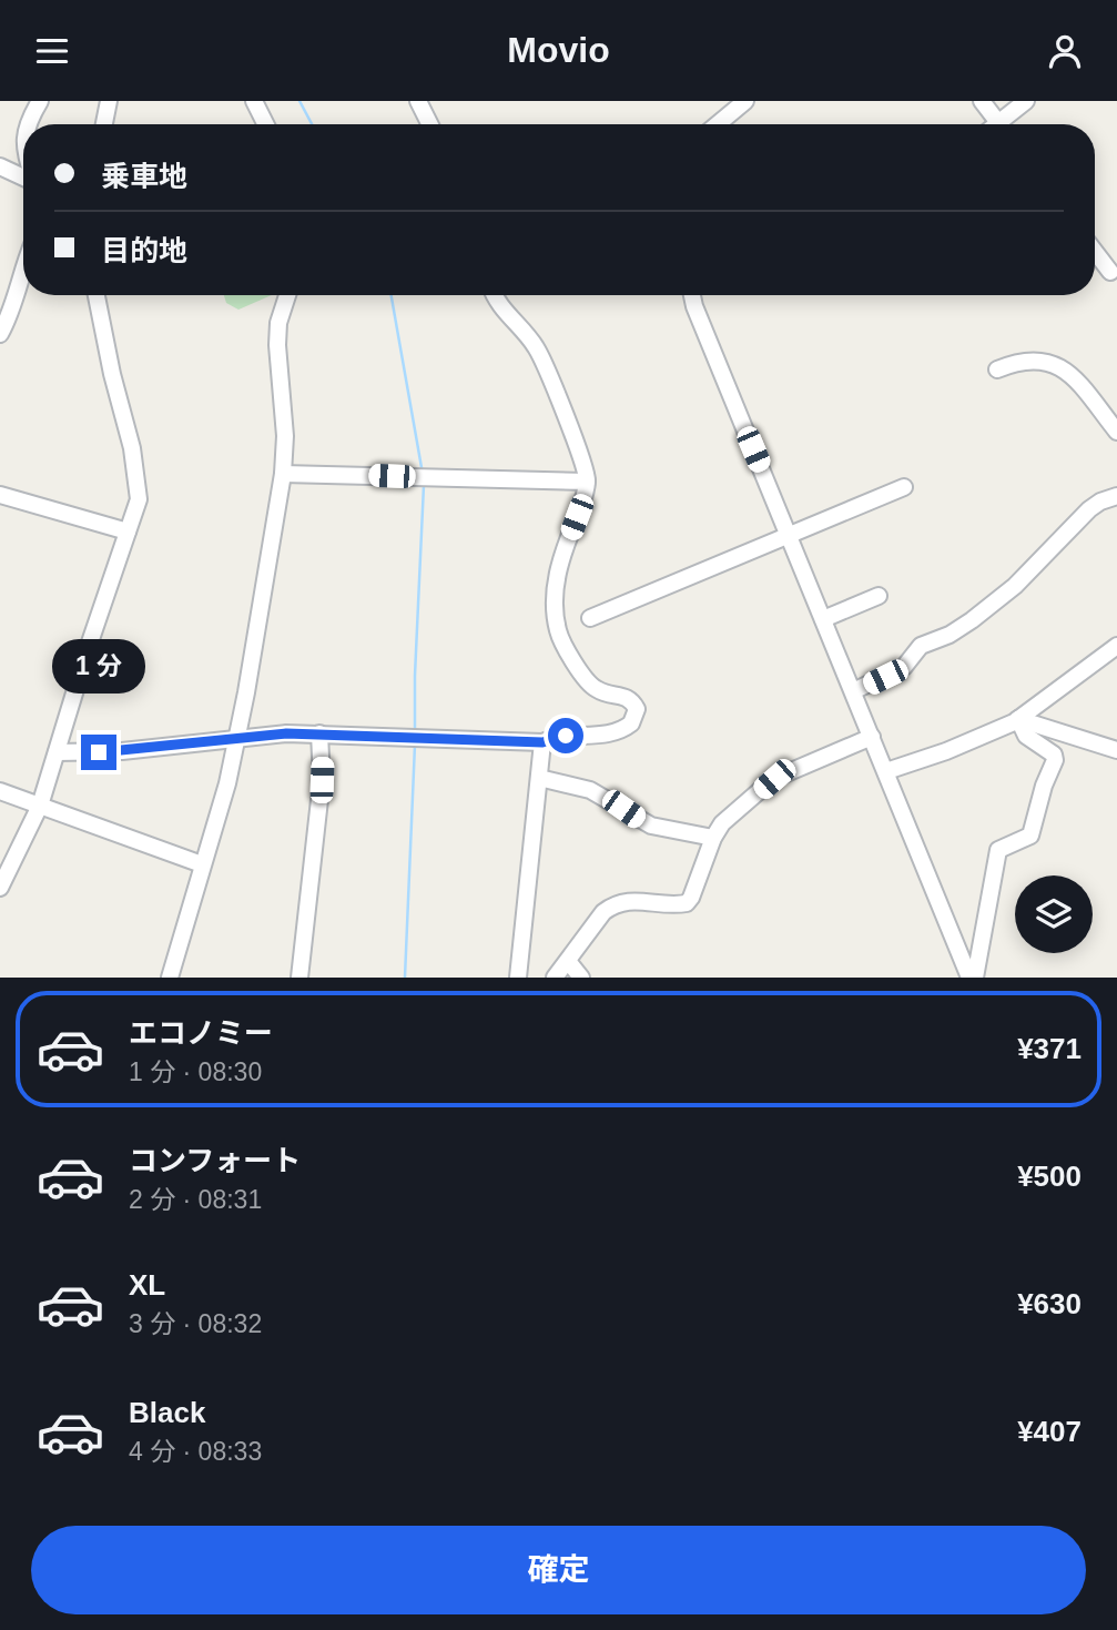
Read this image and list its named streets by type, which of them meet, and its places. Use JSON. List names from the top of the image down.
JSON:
{
  "page": {
    "header": "Movio",
    "banner": ["乗車地", "目的地"],
    "bubble": "1 分",
    "list": [
      {
        "name": "エコノミー",
        "note": "1 分 · 08:30",
        "value": "¥371"
      },
      {
        "name": "コンフォート",
        "note": "2 分 · 08:31",
        "value": "¥500"
      },
      {
        "name": "XL",
        "note": "3 分 · 08:32",
        "value": "¥630"
      },
      {
        "name": "Black",
        "note": "4 分 · 08:33",
        "value": "¥407"
      }
    ],
    "buttons": "確定"
  }
}
